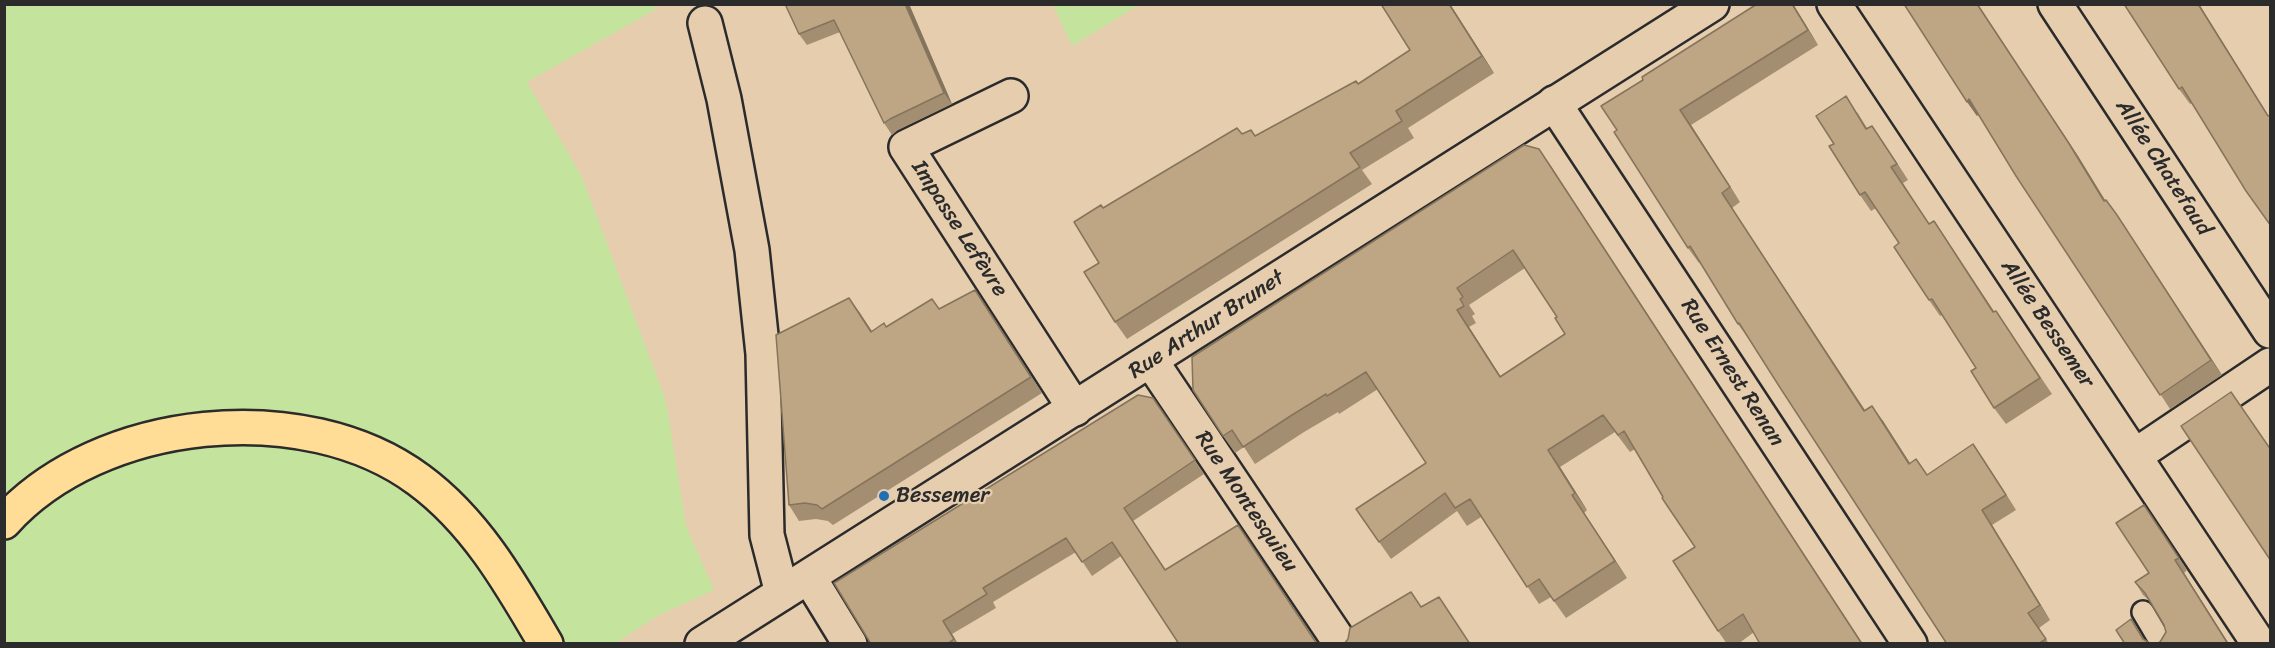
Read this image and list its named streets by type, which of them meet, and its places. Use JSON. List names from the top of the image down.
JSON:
{
  "streets": {
    "street": [
      "Allée Chatefaud",
      "Impasse Lefèvre",
      "Allée Bessemer",
      "Rue Arthur Brunet",
      "Rue Ernest Renan",
      "Rue Montesquieu"
    ]
  },
  "crossings": [
    ["Impasse Lefèvre", "Rue Arthur Brunet"],
    ["Rue Arthur Brunet", "Rue Ernest Renan"],
    ["Rue Arthur Brunet", "Rue Montesquieu"]
  ],
  "places": ["Bessemer"]
}
